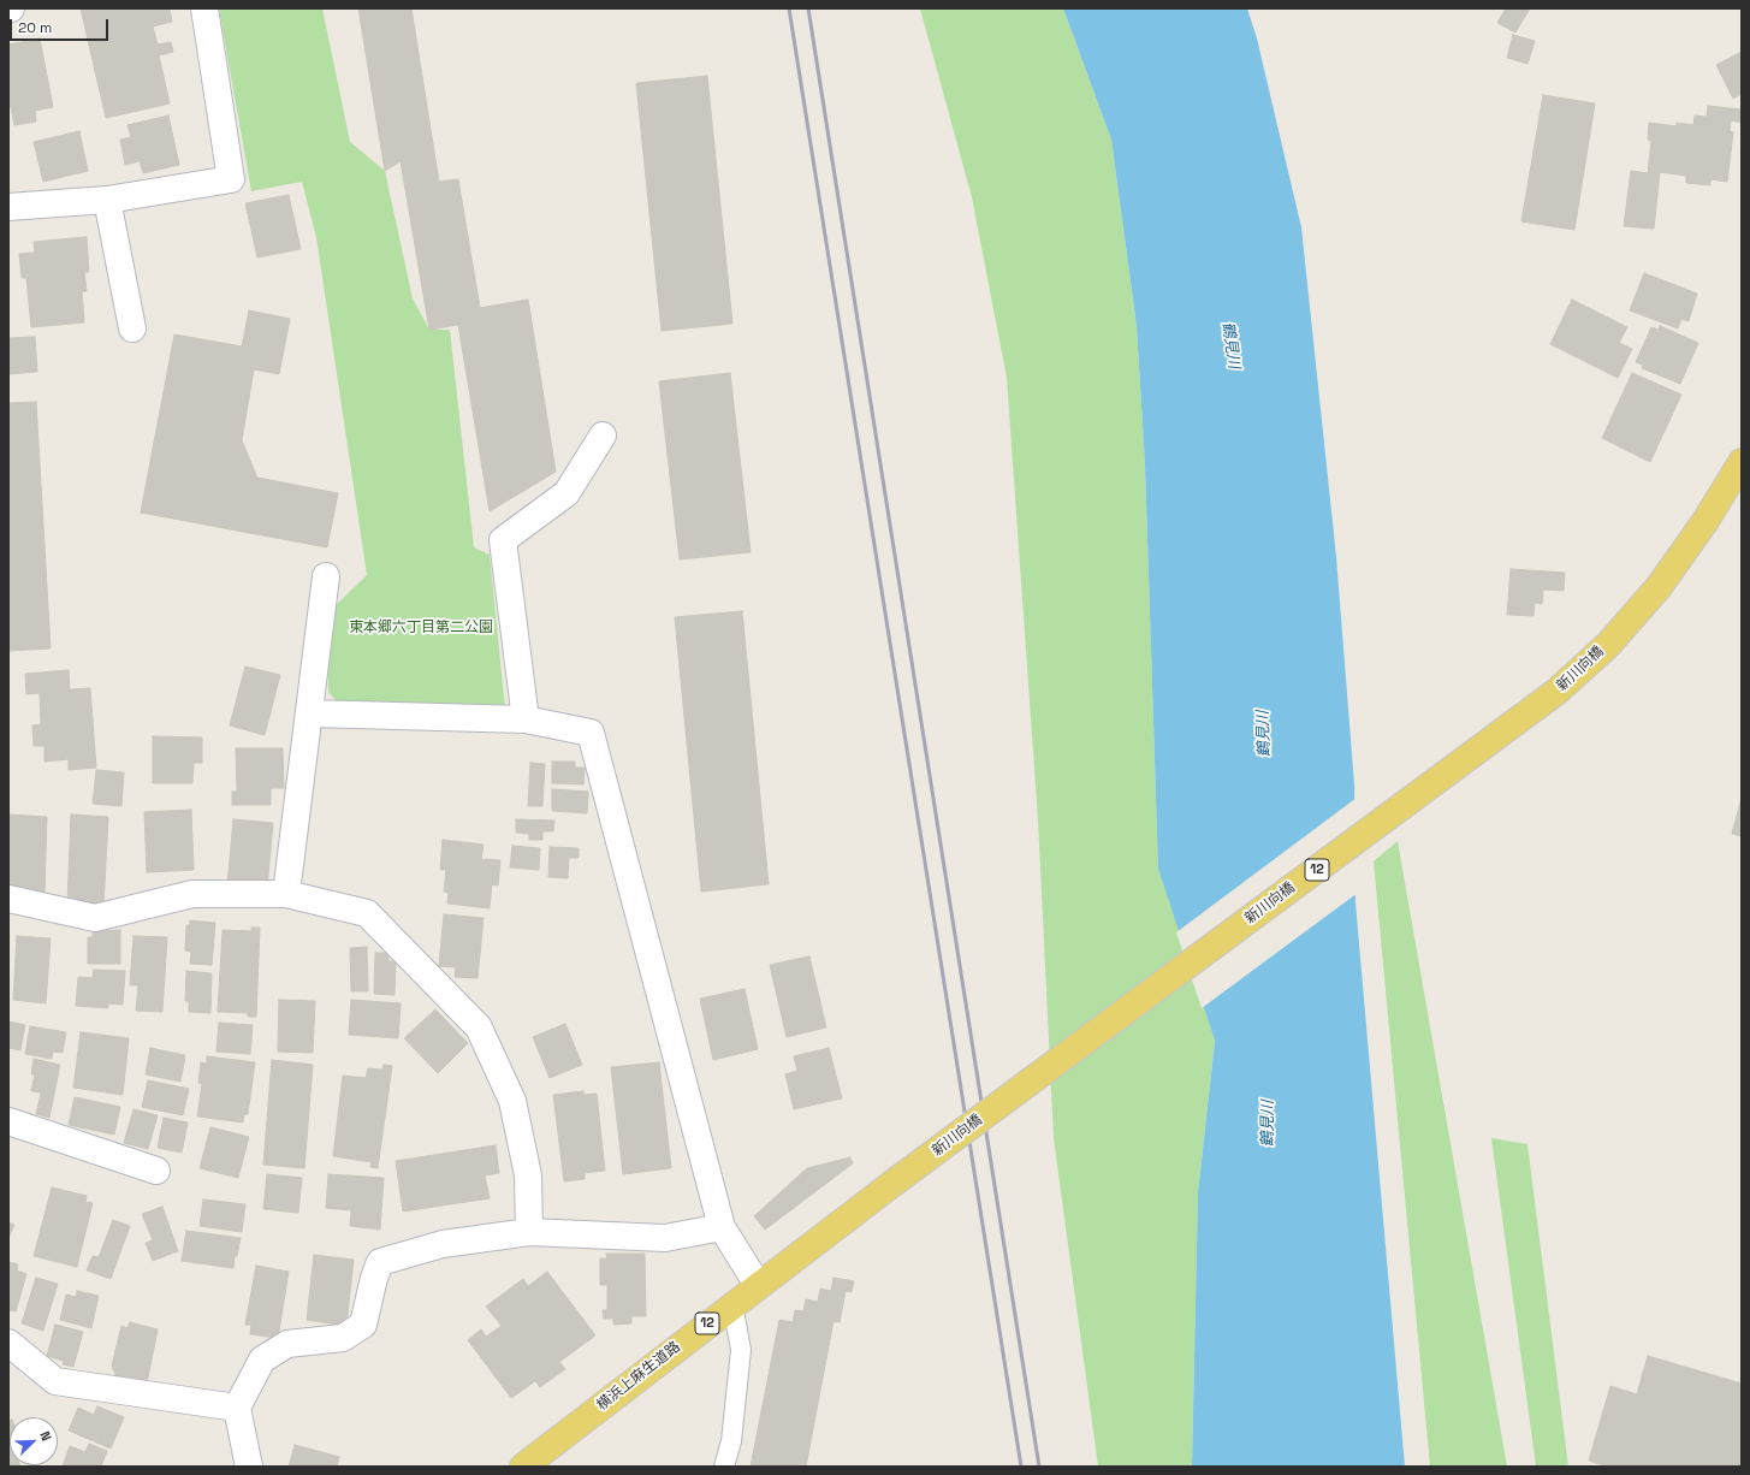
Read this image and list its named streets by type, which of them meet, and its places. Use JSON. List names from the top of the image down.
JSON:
{
  "streets": {
    "main road": ["新川向橋", "12", "横浜上麻生道路"]
  },
  "crossings": [
    ["新川向橋", "横浜上麻生道路"]
  ],
  "water": ["鶴見川"],
  "parks": ["東本郷六丁目第二公園"],
  "scale_bar": "20 m",
  "north": "top right"
}
